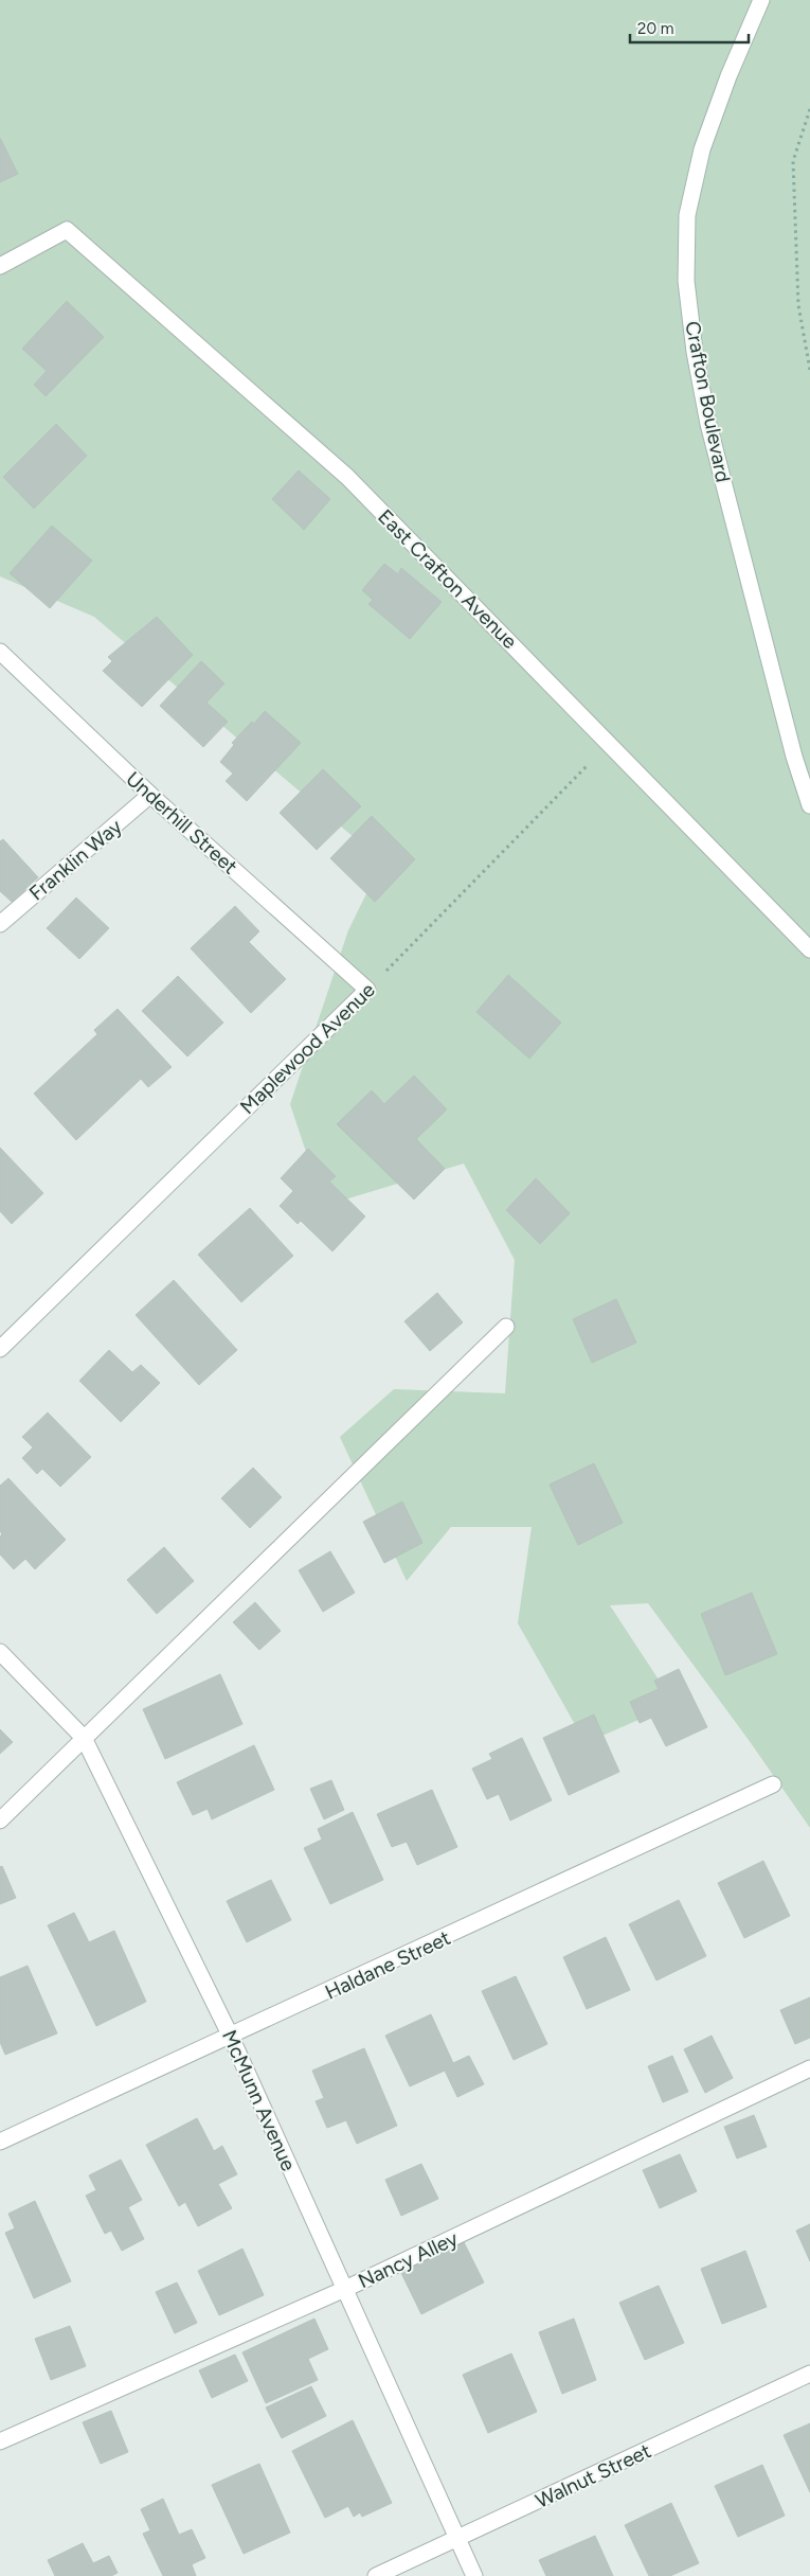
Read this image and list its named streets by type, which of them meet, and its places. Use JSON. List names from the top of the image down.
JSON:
{
  "streets": {
    "street": [
      "Crafton Boulevard",
      "East Crafton Avenue",
      "Underhill Street",
      "Franklin Way",
      "Maplewood Avenue",
      "Haldane Street",
      "McMunn Avenue",
      "Nancy Alley",
      "Walnut Street"
    ]
  },
  "crossings": [
    ["East Crafton Avenue", "Maplewood Avenue"],
    ["Underhill Street", "Franklin Way"],
    ["Underhill Street", "Maplewood Avenue"],
    ["Haldane Street", "McMunn Avenue"],
    ["McMunn Avenue", "Nancy Alley"],
    ["McMunn Avenue", "Walnut Street"]
  ],
  "scale_bar": "20 m"
}
